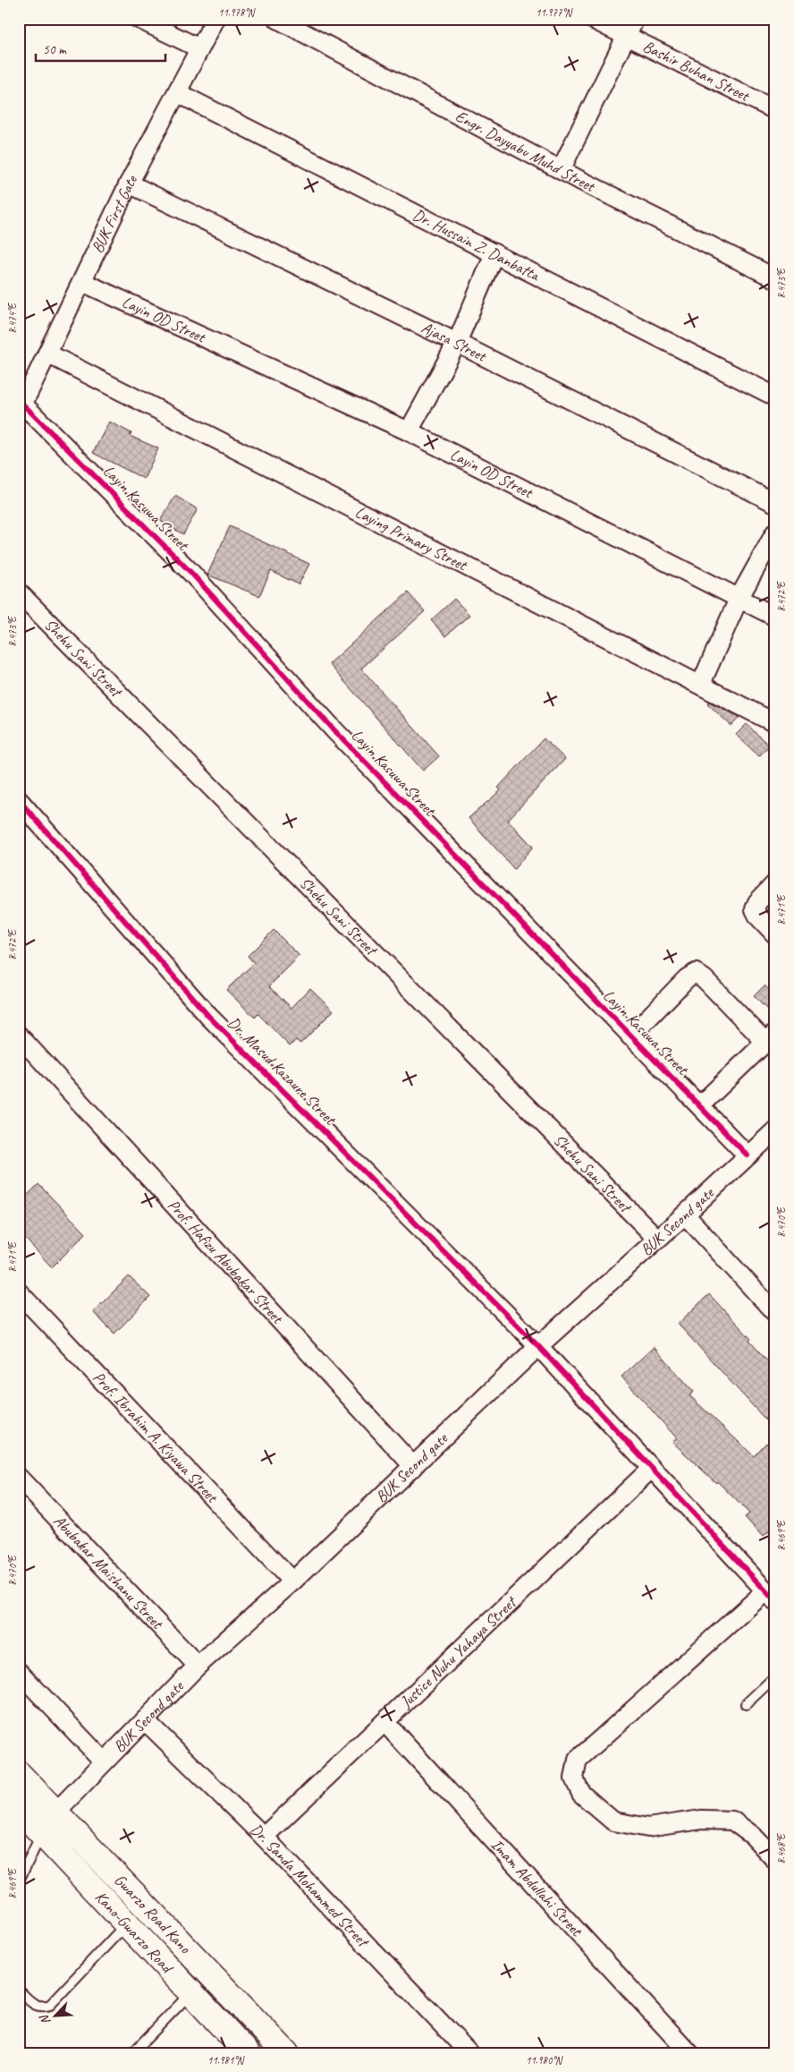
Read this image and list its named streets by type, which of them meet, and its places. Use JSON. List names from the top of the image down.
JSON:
{
  "streets": {
    "main road": ["Gwarzo Road Kano", "Kano-Gwarzo Road"],
    "street": [
      "Bashir Buhan Street",
      "Engr. Dayyabu Muhd Street",
      "BUK First Gate",
      "Dr. Hussain Z. Danbatta",
      "Layin OD Street",
      "Ajasa Street",
      "Layin Kasuwa Street",
      "Laying Primary Street",
      "Shehu Sani Street",
      "Dr. Masud Kazaure Street",
      "BUK Second gate",
      "Prof. Hafizu Abubakar Street",
      "Prof. Ibrahim A. Kiyawa Street",
      "Abubakar Maishanu Street",
      "Justice Nuhu Yahaya Street",
      "Dr. Sanda Mohammed Street",
      "Imam Abdullahi Street"
    ]
  },
  "crossings": [
    ["BUK First Gate", "Dr. Hussain Z. Danbatta"],
    ["BUK First Gate", "Layin OD Street"],
    ["BUK First Gate", "Ajasa Street"],
    ["BUK First Gate", "Layin Kasuwa Street"],
    ["BUK First Gate", "Laying Primary Street"],
    ["Layin Kasuwa Street", "BUK Second gate"],
    ["Shehu Sani Street", "BUK Second gate"],
    ["Dr. Masud Kazaure Street", "BUK Second gate"],
    ["Dr. Masud Kazaure Street", "Justice Nuhu Yahaya Street"],
    ["BUK Second gate", "Prof. Hafizu Abubakar Street"],
    ["BUK Second gate", "Prof. Ibrahim A. Kiyawa Street"],
    ["BUK Second gate", "Abubakar Maishanu Street"],
    ["BUK Second gate", "Dr. Sanda Mohammed Street"],
    ["BUK Second gate", "Gwarzo Road Kano"],
    ["Justice Nuhu Yahaya Street", "Dr. Sanda Mohammed Street"],
    ["Justice Nuhu Yahaya Street", "Imam Abdullahi Street"]
  ],
  "scale_bar": "50 m",
  "north": "bottom left",
  "coordinates": [
    "11.978°N",
    "11.977°N",
    "8.473°E",
    "8.474°E",
    "8.472°E",
    "8.471°E",
    "8.470°E",
    "8.469°E",
    "8.468°E",
    "11.981°N",
    "11.980°N"
  ]
}
